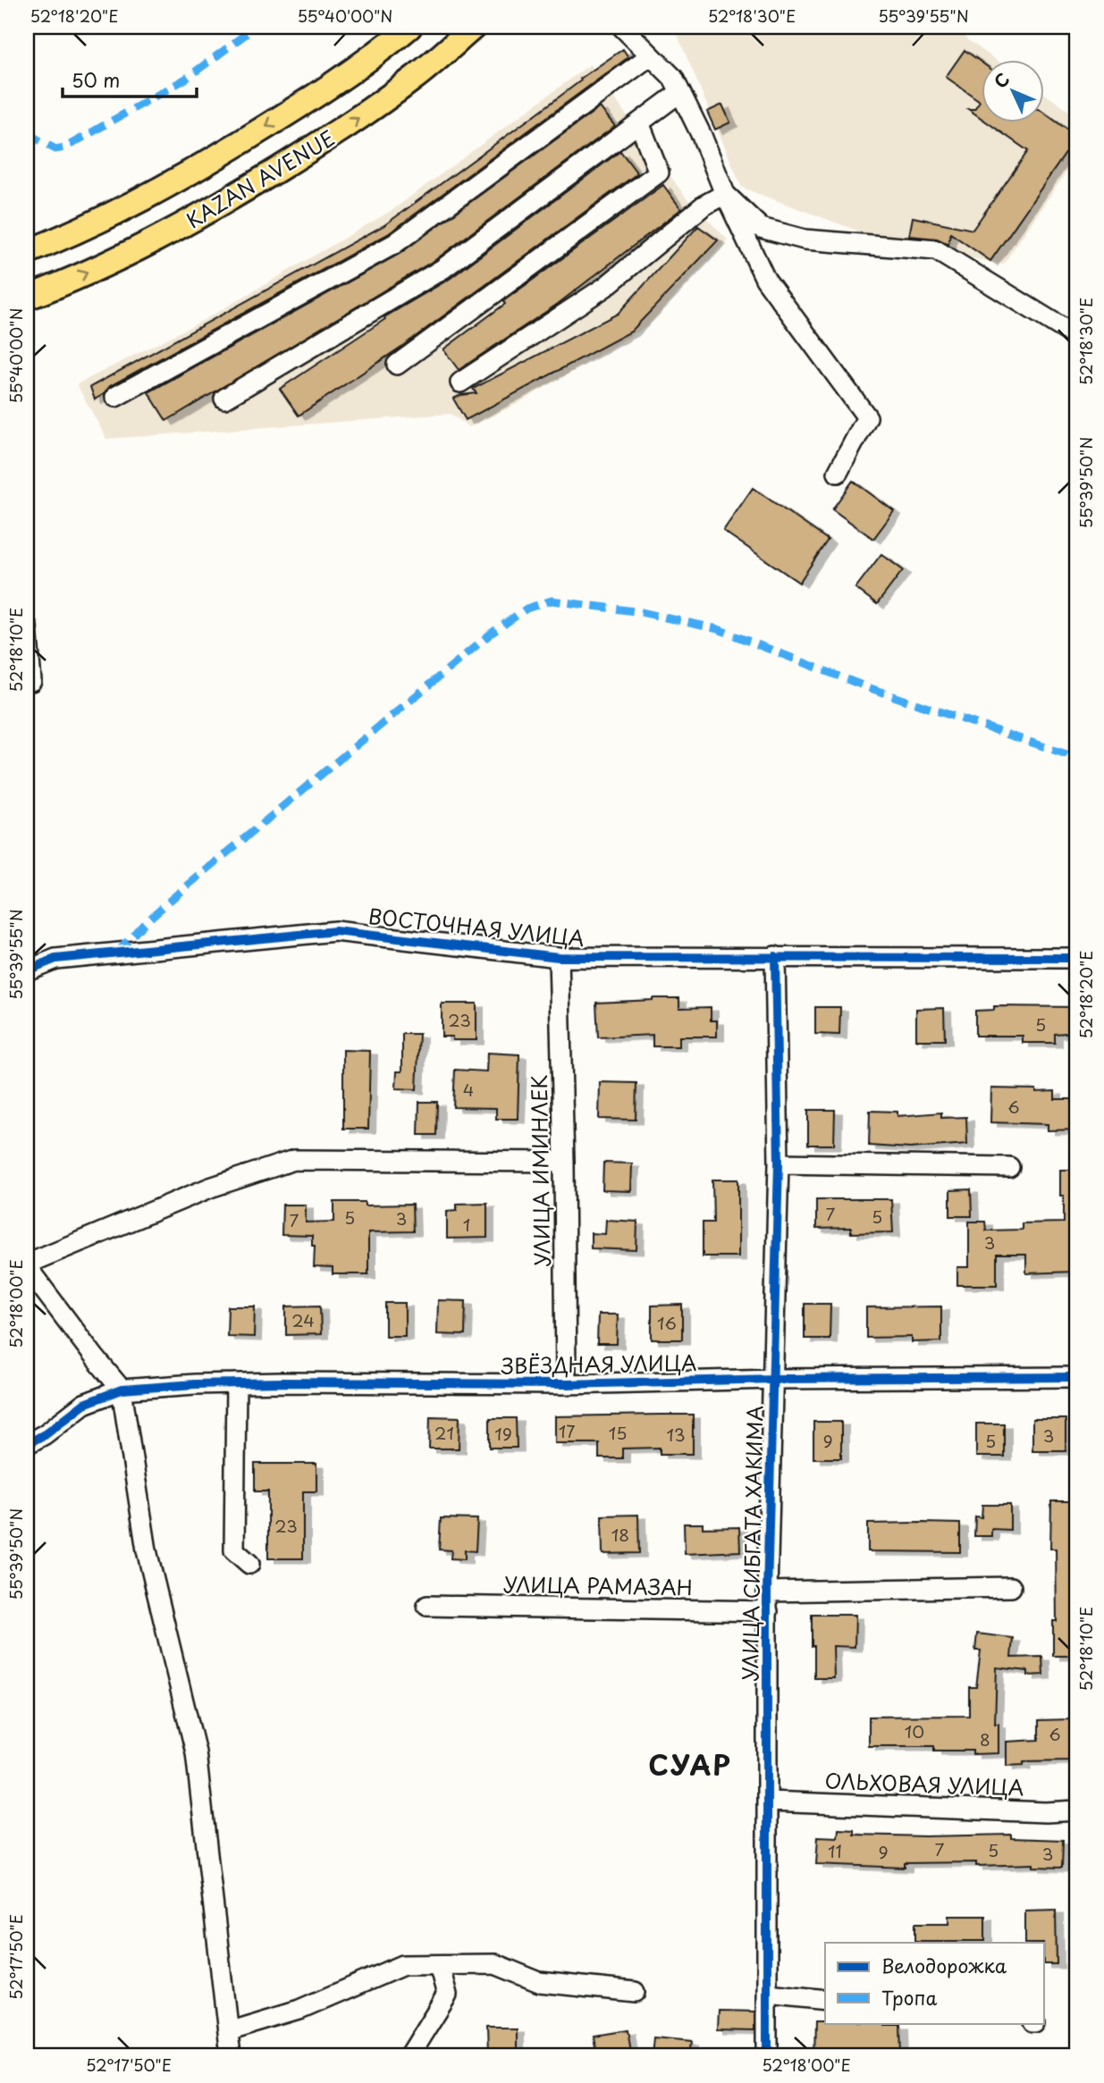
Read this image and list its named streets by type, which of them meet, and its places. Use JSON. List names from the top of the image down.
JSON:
{
  "streets": {
    "main road": ["KAZAN AVENUE"],
    "street": [
      "ВОСТОЧНАЯ УЛИЦА",
      "УЛИЦА ИМИНЛЕК",
      "ЗВЁЗДНАЯ УЛИЦА",
      "УЛИЦА СИБГАТА ХАКИМА",
      "УЛИЦА РАМАЗАН",
      "ОЛЬХОВАЯ УЛИЦА"
    ]
  },
  "crossings": [
    ["ВОСТОЧНАЯ УЛИЦА", "УЛИЦА ИМИНЛЕК"],
    ["ВОСТОЧНАЯ УЛИЦА", "УЛИЦА СИБГАТА ХАКИМА"],
    ["УЛИЦА ИМИНЛЕК", "ЗВЁЗДНАЯ УЛИЦА"],
    ["ЗВЁЗДНАЯ УЛИЦА", "УЛИЦА СИБГАТА ХАКИМА"],
    ["УЛИЦА СИБГАТА ХАКИМА", "УЛИЦА РАМАЗАН"],
    ["УЛИЦА СИБГАТА ХАКИМА", "ОЛЬХОВАЯ УЛИЦА"]
  ],
  "districts": ["СУАР"],
  "house_numbers": [
    "23",
    "5",
    "4",
    "6",
    "7",
    "5",
    "5",
    "3",
    "7",
    "1",
    "3",
    "24",
    "16",
    "17",
    "21",
    "15",
    "19",
    "13",
    "3",
    "9",
    "5",
    "23",
    "18",
    "10",
    "6",
    "8",
    "7",
    "5",
    "11",
    "9",
    "3"
  ],
  "legend": ["Велодорожка", "Тропа"],
  "scale_bar": "50 m",
  "north": "top left",
  "coordinates": [
    "52°18'20\"E",
    "55°40'00\"N",
    "52°18'30\"E",
    "55°39'55\"N",
    "55°39'50\"N",
    "52°18'10\"E",
    "52°18'00\"E",
    "52°17'50\"E"
  ]
}
